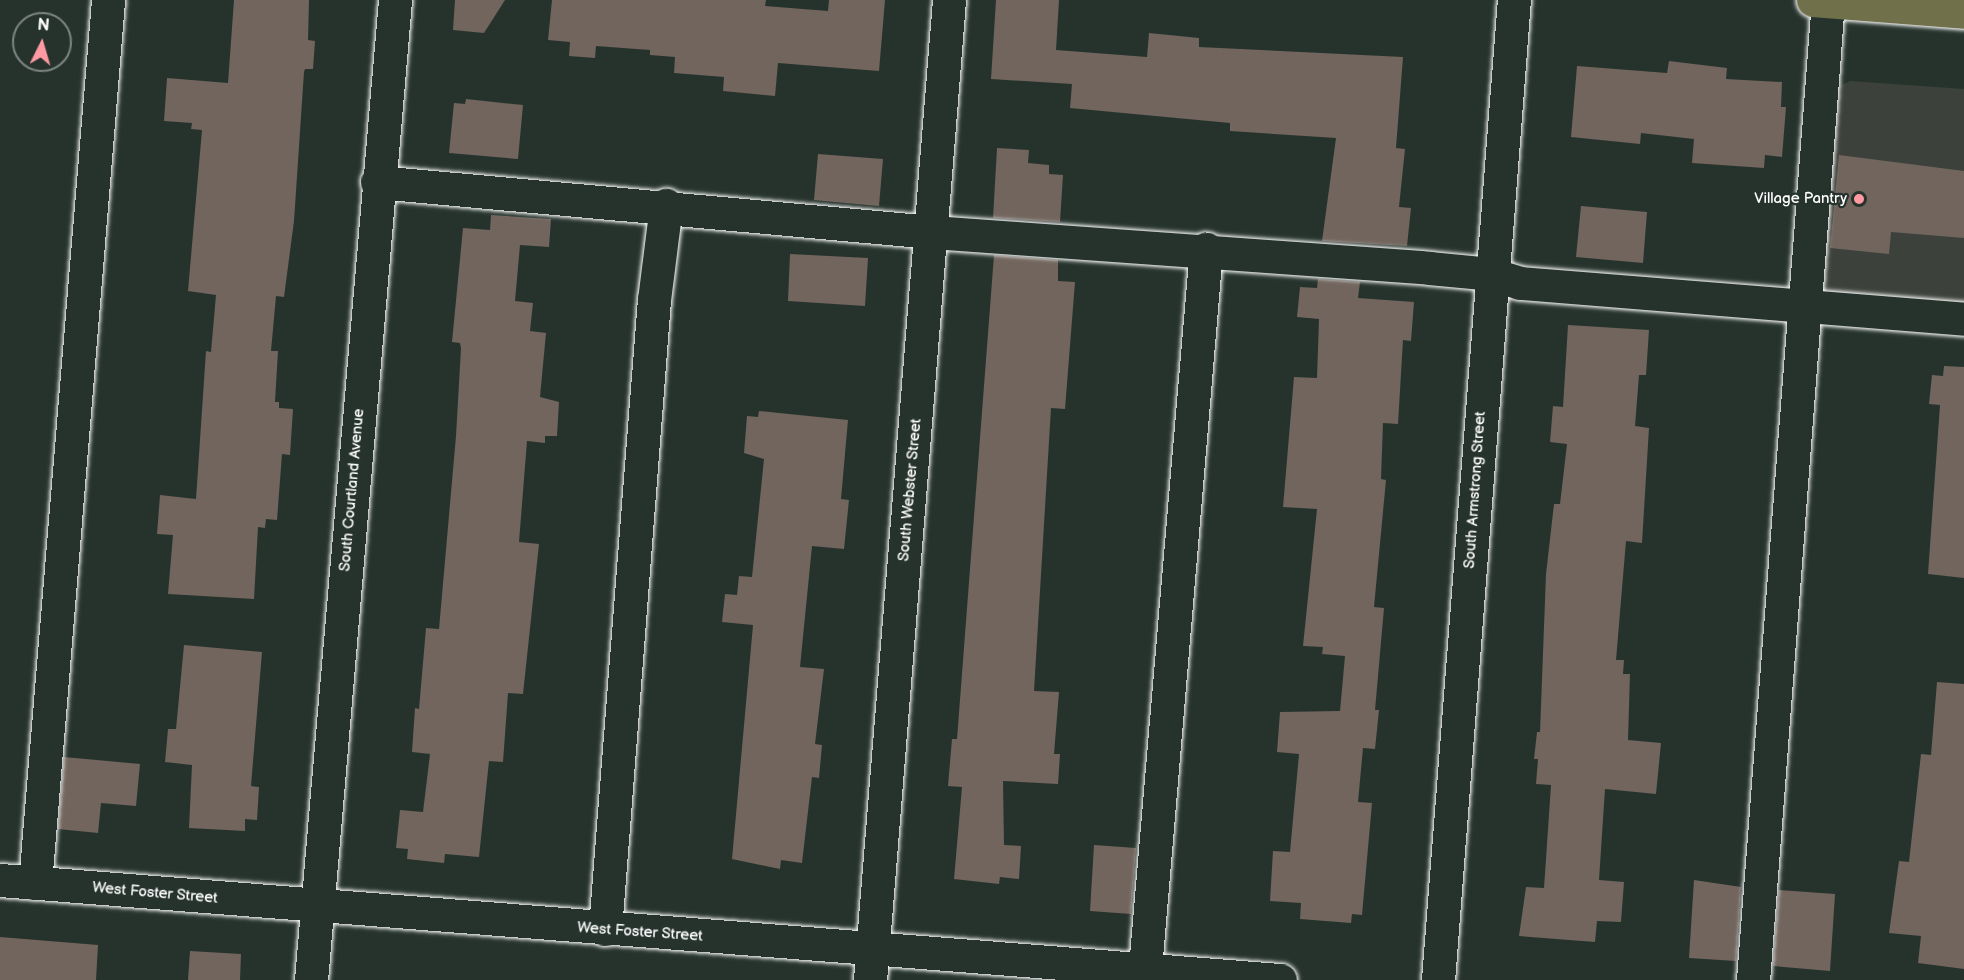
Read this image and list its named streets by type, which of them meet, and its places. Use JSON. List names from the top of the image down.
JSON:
{
  "streets": {
    "street": [
      "South Courtland Avenue",
      "South Webster Street",
      "South Armstrong Street",
      "West Foster Street"
    ]
  },
  "crossings": [
    ["South Courtland Avenue", "West Foster Street"],
    ["South Webster Street", "West Foster Street"]
  ],
  "places": ["Village Pantry"],
  "north": "top"
}
